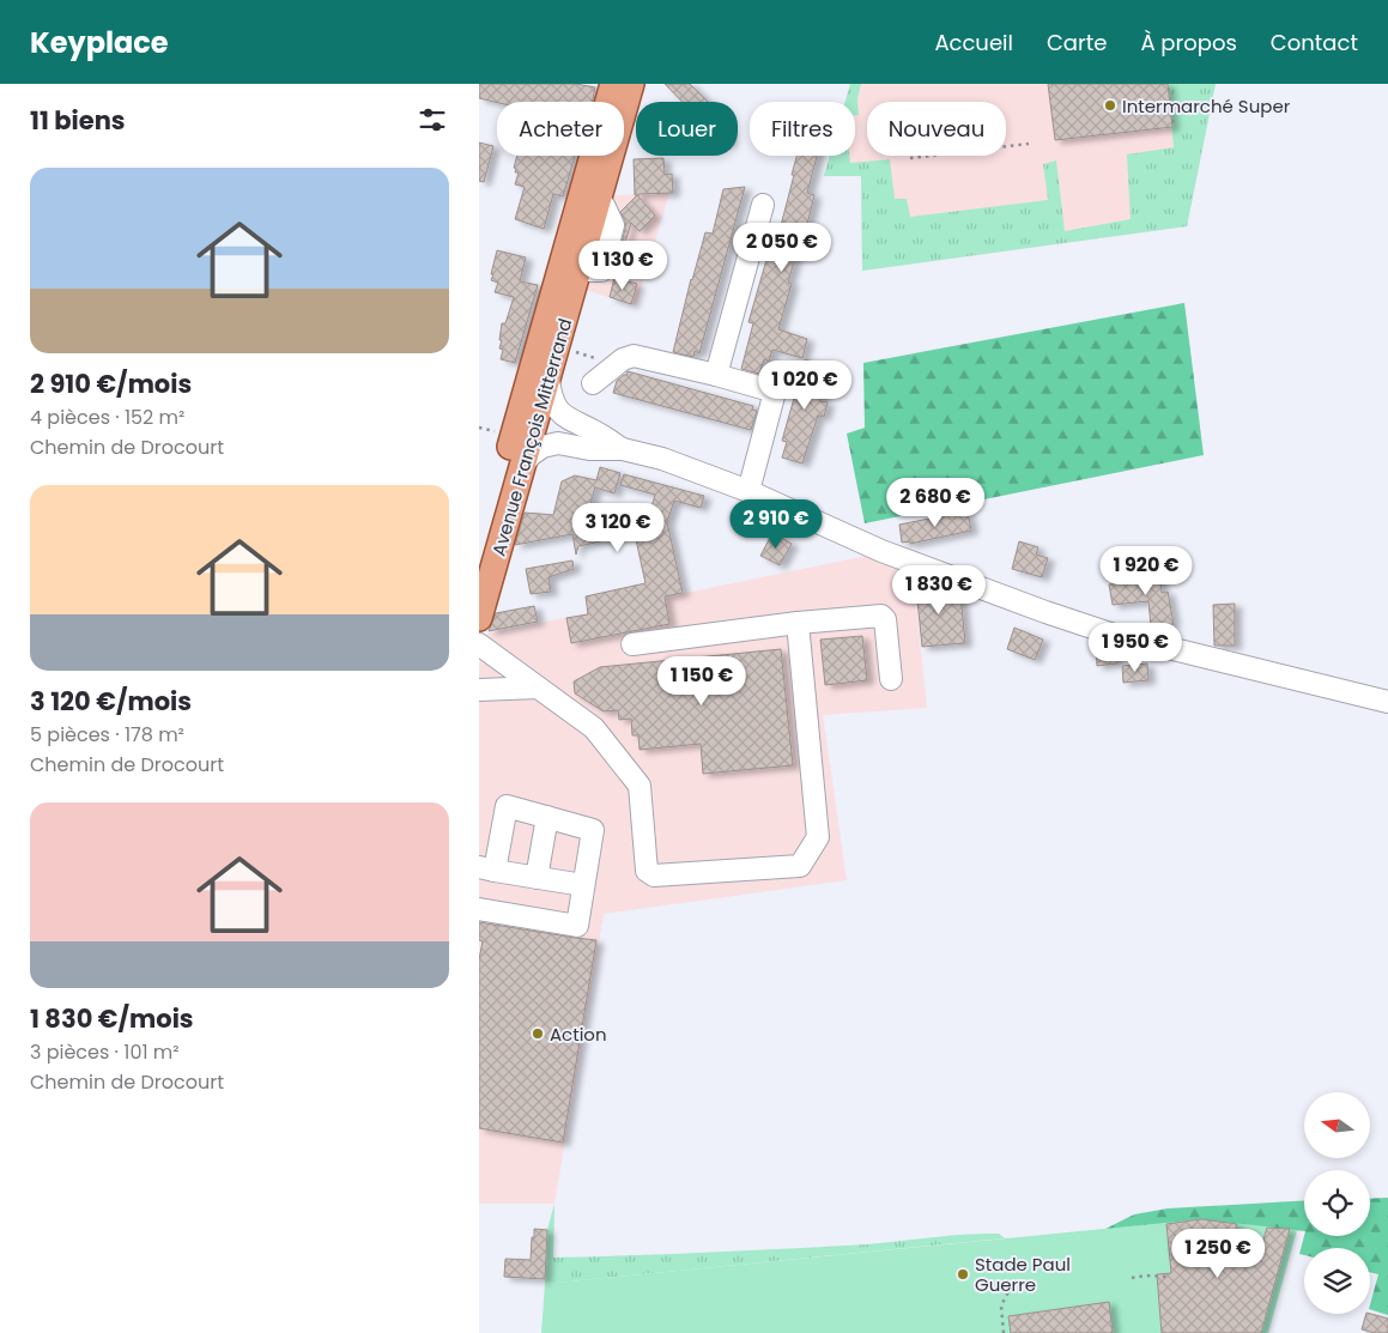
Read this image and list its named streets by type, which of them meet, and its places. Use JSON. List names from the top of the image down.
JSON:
{
  "streets": {
    "main road": ["Avenue François Mitterrand"]
  },
  "places": ["Intermarché Super", "Action", "Stade Paul Guerre"],
  "north": "left",
  "page": {
    "header": "Keyplace",
    "nav": [
      "Accueil",
      "Carte",
      "À propos",
      "Contact"
    ],
    "heading": "11 biens",
    "chip": [
      "Acheter",
      "Louer",
      "Filtres",
      "Nouveau"
    ],
    "list": [
      {
        "name": "2 910 €/mois",
        "note": "4 pièces · 152 m² · Chemin de Drocourt"
      },
      {
        "name": "3 120 €/mois",
        "note": "5 pièces · 178 m² · Chemin de Drocourt"
      },
      {
        "name": "1 830 €/mois",
        "note": "3 pièces · 101 m² · Chemin de Drocourt"
      }
    ],
    "price": [
      "2 050 €",
      "1 130 €",
      "1 020 €",
      "2 680 €",
      "2 910 €",
      "3 120 €",
      "1 920 €",
      "1 830 €",
      "1 950 €",
      "1 150 €",
      "1 250 €"
    ]
  }
}
